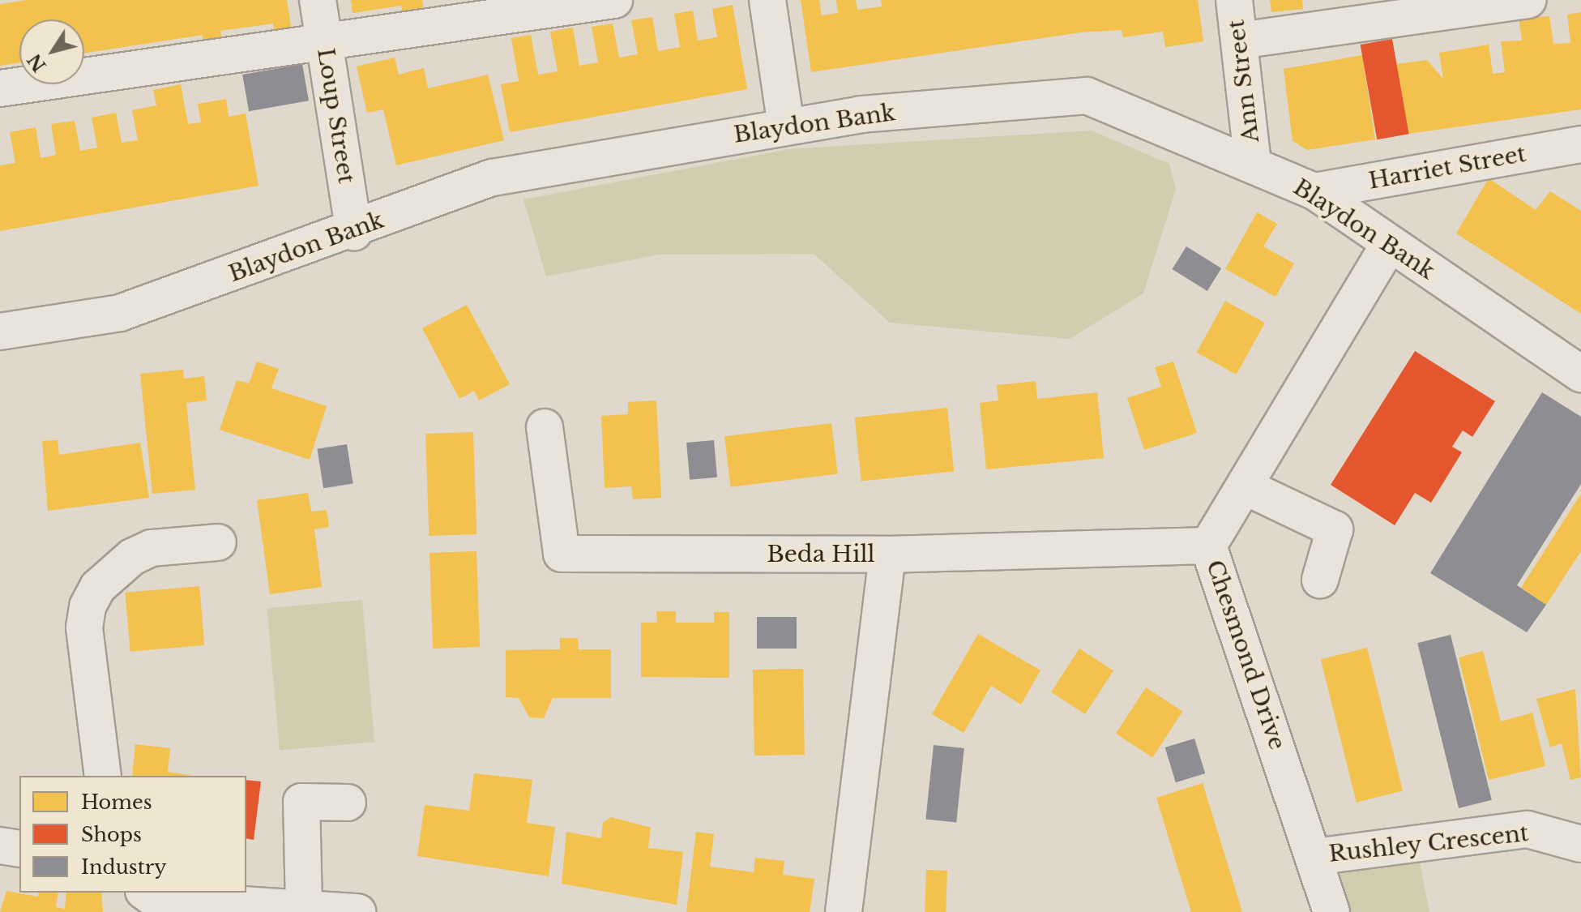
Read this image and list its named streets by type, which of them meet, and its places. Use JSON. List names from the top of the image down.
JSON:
{
  "streets": {
    "street": [
      "Ann Street",
      "Loup Street",
      "Blaydon Bank",
      "Harriet Street",
      "Beda Hill",
      "Chesmond Drive",
      "Rushley Crescent"
    ]
  },
  "crossings": [
    ["Ann Street", "Blaydon Bank"],
    ["Loup Street", "Blaydon Bank"],
    ["Blaydon Bank", "Harriet Street"],
    ["Blaydon Bank", "Chesmond Drive"],
    ["Beda Hill", "Chesmond Drive"],
    ["Chesmond Drive", "Rushley Crescent"]
  ],
  "legend": ["Homes", "Shops", "Industry"],
  "north": "bottom left"
}
